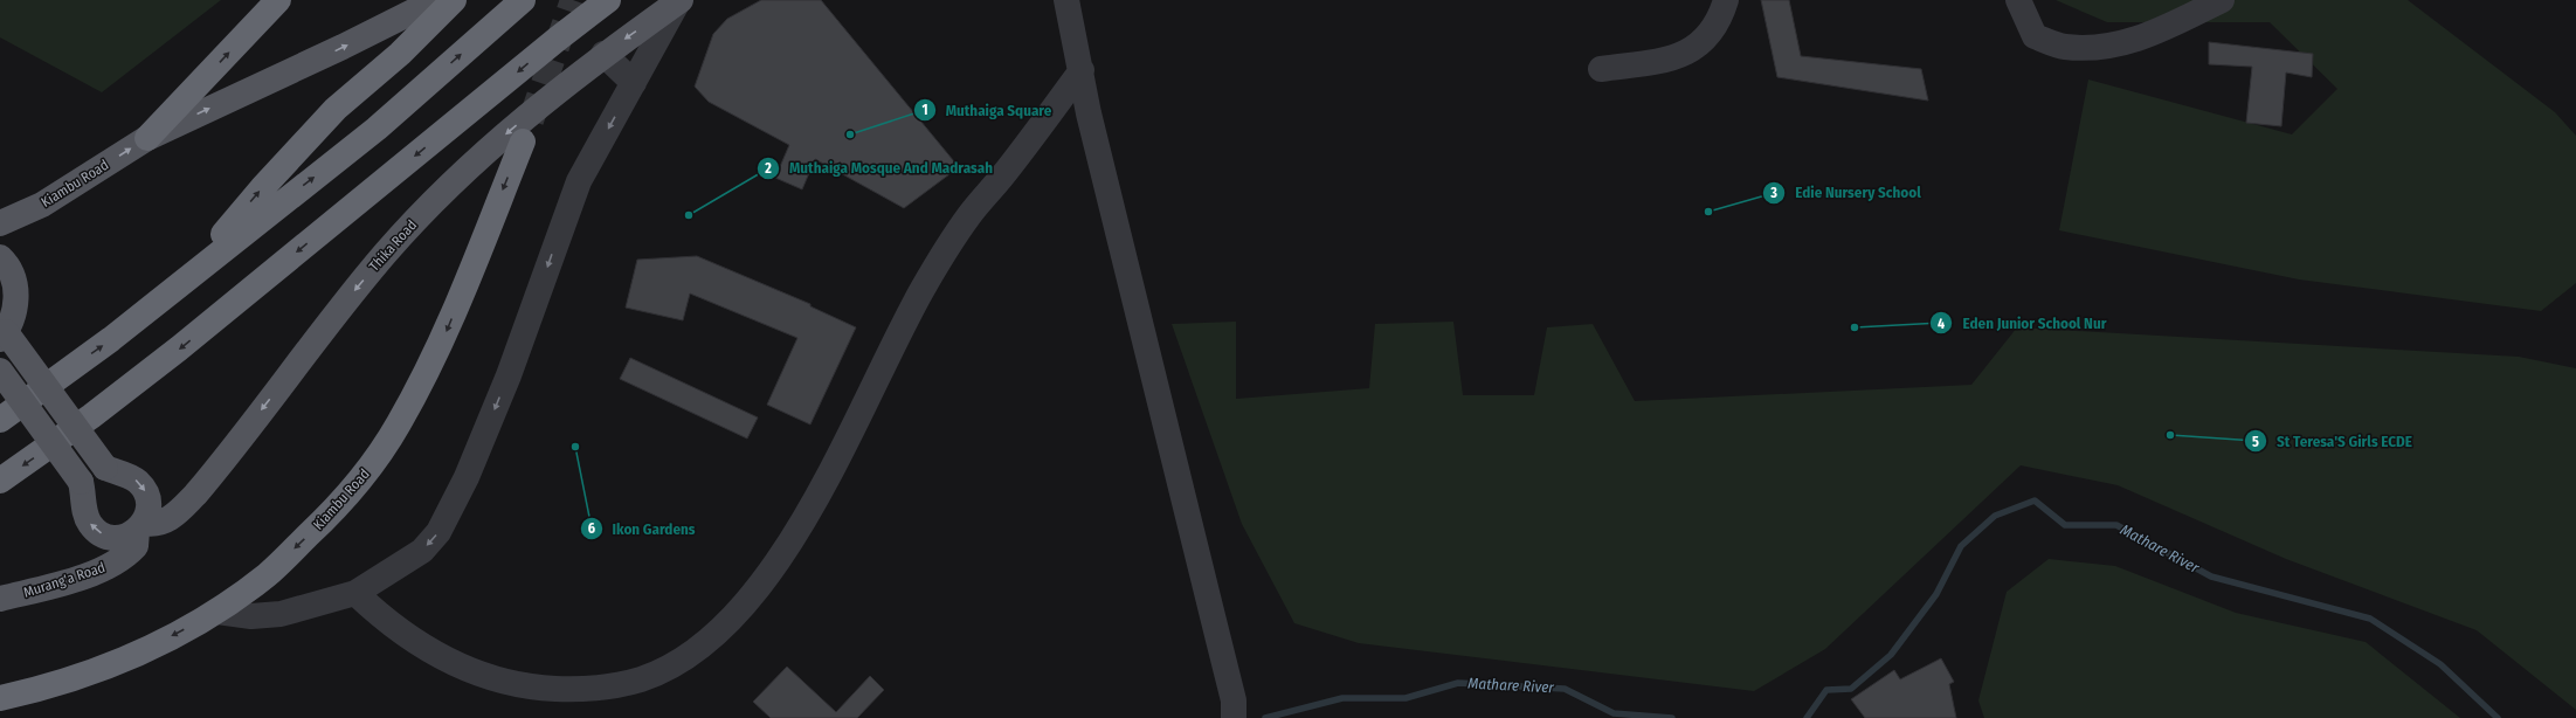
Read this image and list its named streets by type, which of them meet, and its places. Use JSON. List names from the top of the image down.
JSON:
{
  "streets": {
    "highway": ["Kiambu Road"],
    "main road": ["Thika Road", "Murang'a Road"]
  },
  "crossings": [
    ["Thika Road", "Murang'a Road"]
  ],
  "one_way": ["Murang'a Road"],
  "water": ["Mathare River"],
  "places": [
    "Muthaiga Square",
    "Edie Nursery School",
    "Muthaiga Mosque And Madrasah",
    "Eden Junior School Nur",
    "St Teresa'S Girls ECDE",
    "Ikon Gardens"
  ]
}
